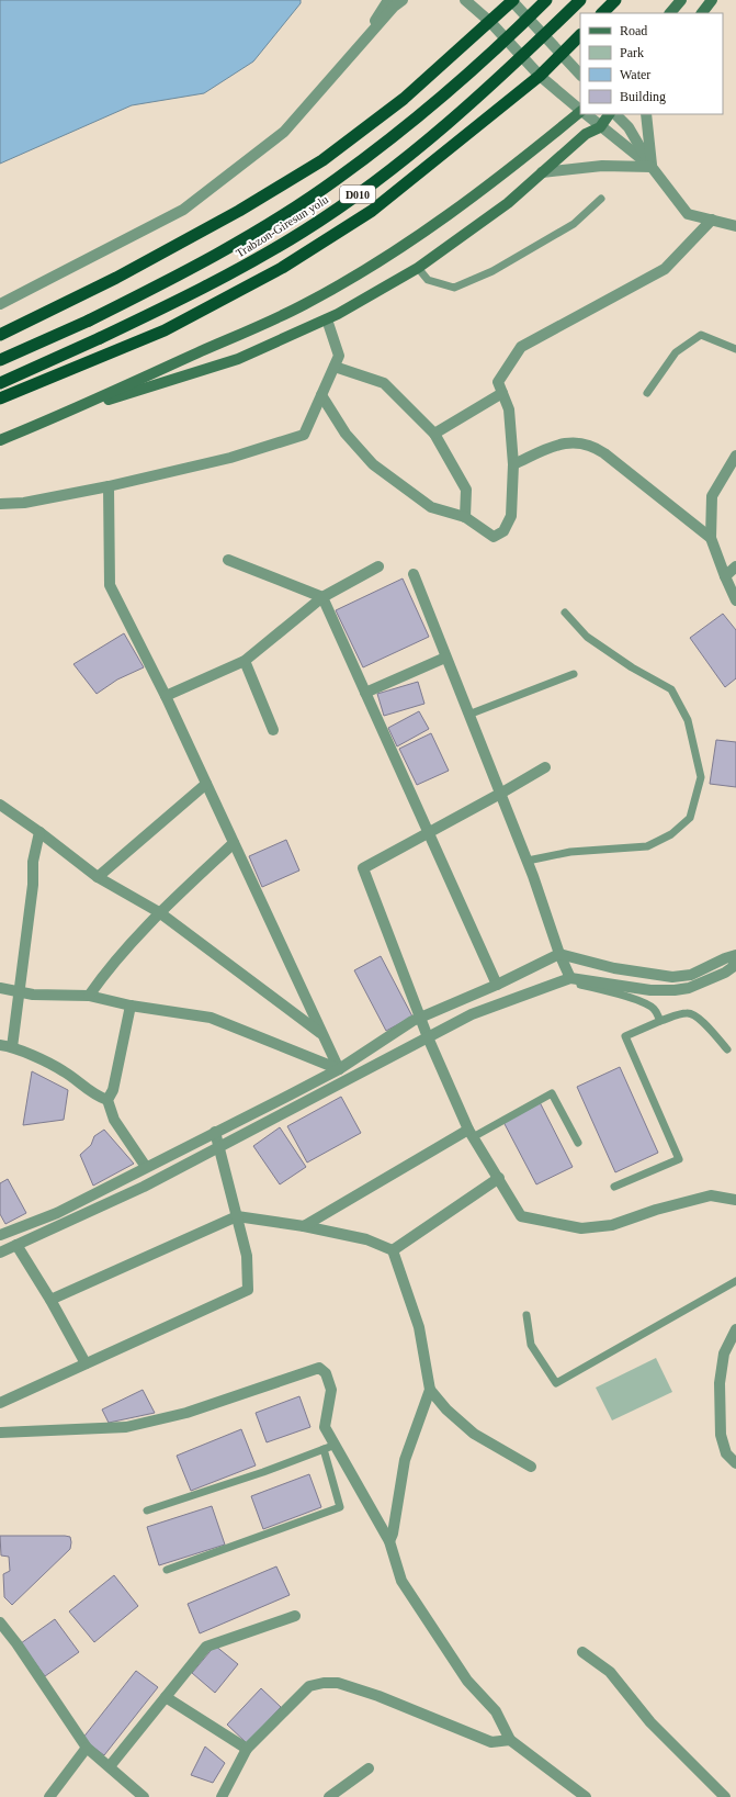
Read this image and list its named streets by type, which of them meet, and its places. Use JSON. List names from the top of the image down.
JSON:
{
  "streets": {
    "highway": ["D010", "Trabzon-Giresun yolu"]
  },
  "legend": [
    "Road",
    "Park",
    "Water",
    "Building"
  ]
}
